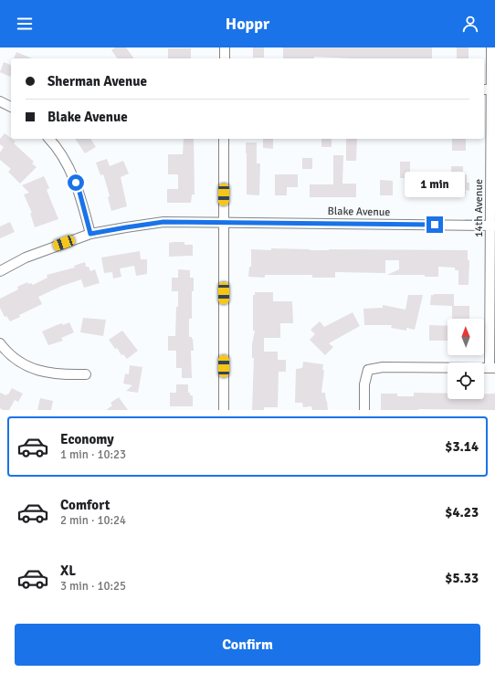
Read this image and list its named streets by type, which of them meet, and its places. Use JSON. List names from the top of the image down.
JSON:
{
  "streets": {
    "street": ["14th Avenue", "Blake Avenue"]
  },
  "crossings": [
    ["14th Avenue", "Blake Avenue"]
  ],
  "north": "top",
  "page": {
    "header": "Hoppr",
    "banner": ["Sherman Avenue", "Blake Avenue"],
    "bubble": "1 min",
    "list": [
      {
        "name": "Economy",
        "note": "1 min · 10:23",
        "value": "$3.14"
      },
      {
        "name": "Comfort",
        "note": "2 min · 10:24",
        "value": "$4.23"
      },
      {
        "name": "XL",
        "note": "3 min · 10:25",
        "value": "$5.33"
      }
    ],
    "buttons": "Confirm"
  }
}
